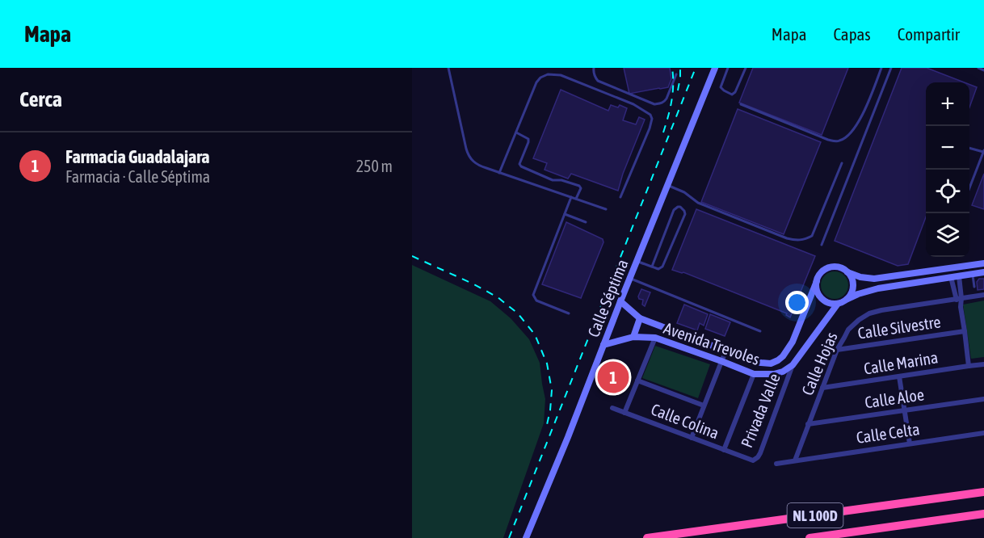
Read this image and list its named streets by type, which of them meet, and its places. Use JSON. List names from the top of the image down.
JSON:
{
  "streets": {
    "highway": ["NL 100D"],
    "street": [
      "Calle Séptima",
      "Calle Silvestre",
      "Avenida Trevoles",
      "Calle Marina",
      "Calle Hojas",
      "Calle Aloe",
      "Privada Valle",
      "Calle Colina",
      "Calle Celta"
    ]
  },
  "crossings": [
    ["Calle Séptima", "Avenida Trevoles"],
    ["Calle Silvestre", "Calle Hojas"],
    ["Avenida Trevoles", "Privada Valle"],
    ["Calle Marina", "Calle Hojas"],
    ["Calle Hojas", "Calle Aloe"],
    ["Calle Hojas", "Calle Celta"],
    ["Privada Valle", "Calle Colina"]
  ],
  "page": {
    "header": "Mapa",
    "nav": ["Mapa", "Capas", "Compartir"],
    "heading": "Cerca",
    "map_buttons": ["+", "−"],
    "list": [
      {
        "mark": "1",
        "name": "Farmacia Guadalajara",
        "note": "Farmacia · Calle Séptima",
        "value": "250 m"
      }
    ],
    "pins": "1"
  }
}
